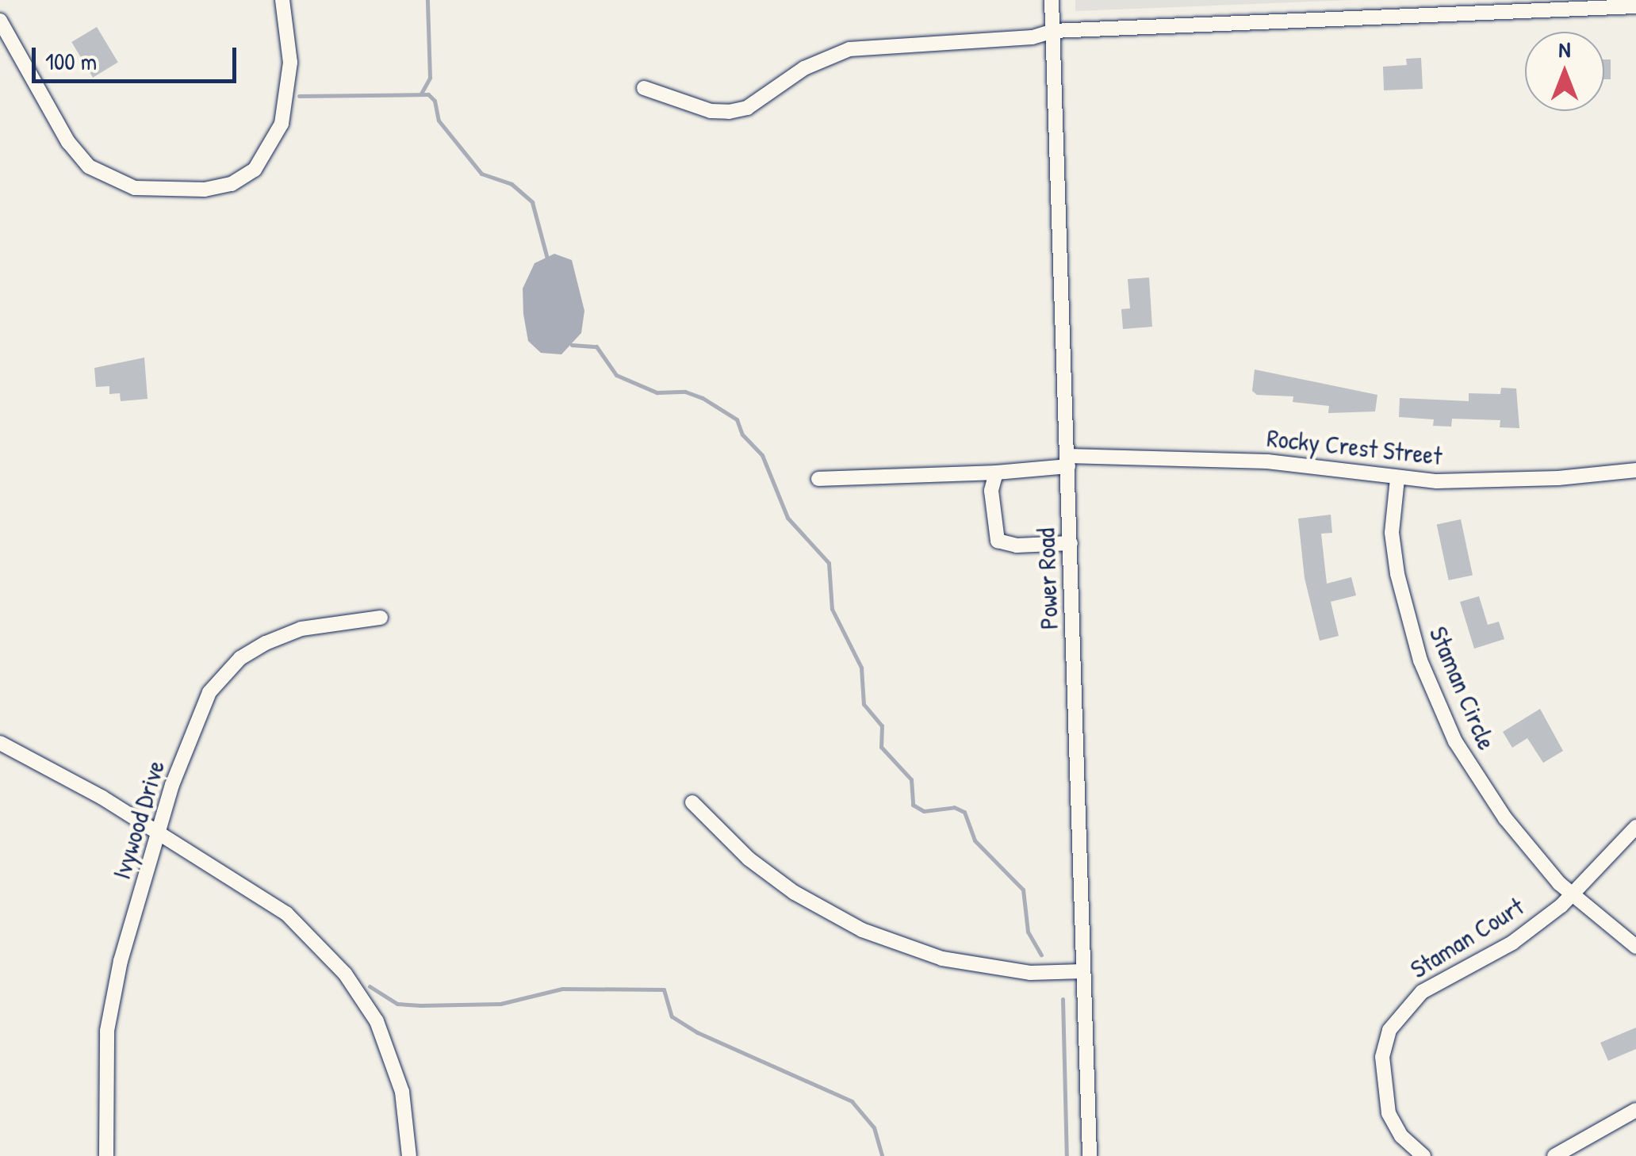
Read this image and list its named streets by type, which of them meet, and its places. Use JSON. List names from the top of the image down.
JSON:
{
  "streets": {
    "street": [
      "Rocky Crest Street",
      "Power Road",
      "Staman Circle",
      "Ivywood Drive",
      "Staman Court"
    ]
  },
  "crossings": [
    ["Rocky Crest Street", "Power Road"],
    ["Rocky Crest Street", "Staman Circle"],
    ["Staman Circle", "Staman Court"]
  ],
  "scale_bar": "100 m",
  "north": "top"
}
